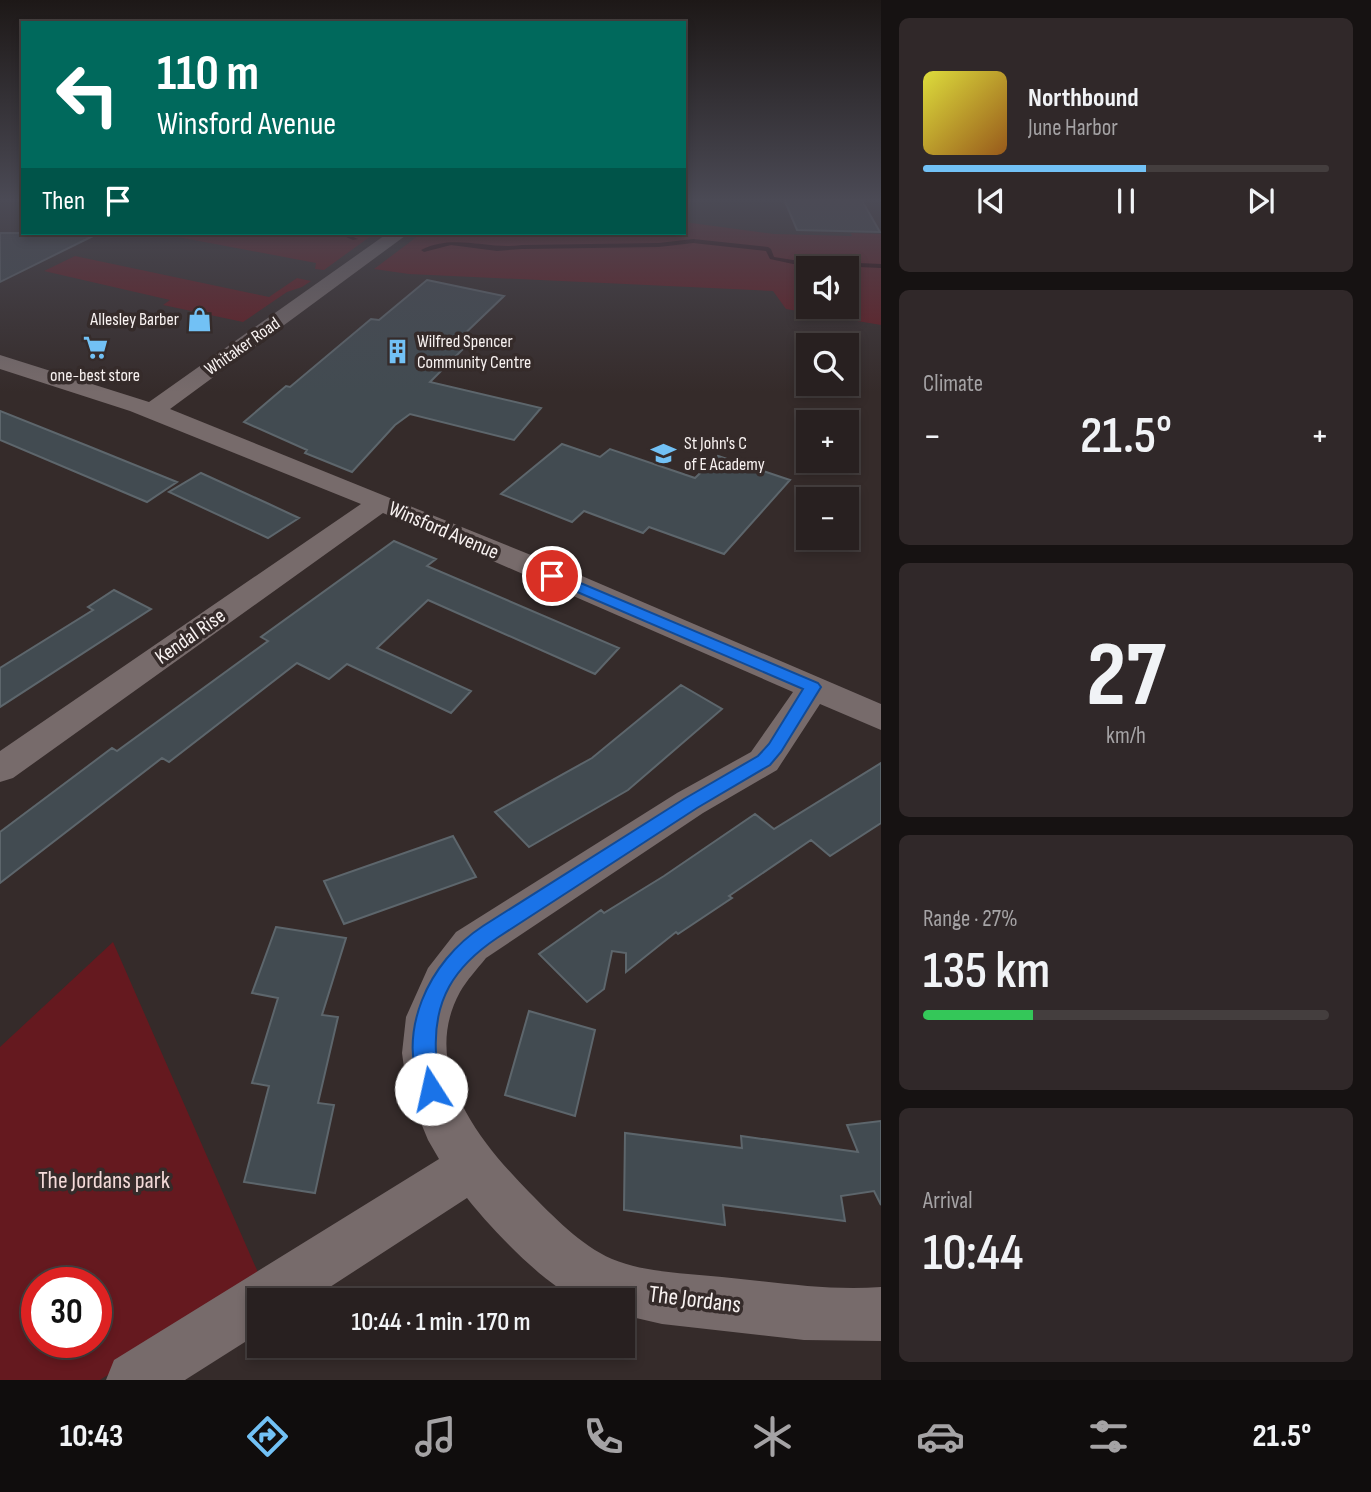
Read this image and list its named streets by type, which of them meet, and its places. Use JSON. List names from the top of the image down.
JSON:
{
  "streets": {
    "street": [
      "Whitaker Road",
      "Winsford Avenue",
      "Kendal Rise",
      "The Jordans"
    ]
  },
  "crossings": [
    ["Whitaker Road", "Winsford Avenue"],
    ["Winsford Avenue", "Kendal Rise"],
    ["Winsford Avenue", "The Jordans"]
  ],
  "parks": ["The Jordans park"],
  "places": {
    "shop": ["Allesley Barber"],
    "supermarket": ["one-best store"],
    "building": ["Wilfred Spencer Community Centre"],
    "school or university": ["St John's C of E Academy"]
  },
  "page": {
    "turn": ["110 m", "Winsford Avenue"],
    "song": ["Northbound", "June Harbor"],
    "then": "Then",
    "map_buttons": ["+", "−"],
    "tile": [
      "Climate",
      ["27", "km/h"],
      ["Range · 27%", "135 km"],
      ["Arrival", "10:44"]
    ],
    "heat": ["−", "21.5°", "+"],
    "limit": "30",
    "trip": "10:44 · 1 min · 170 m",
    "tabs": ["10:43", "21.5°"]
  }
}
